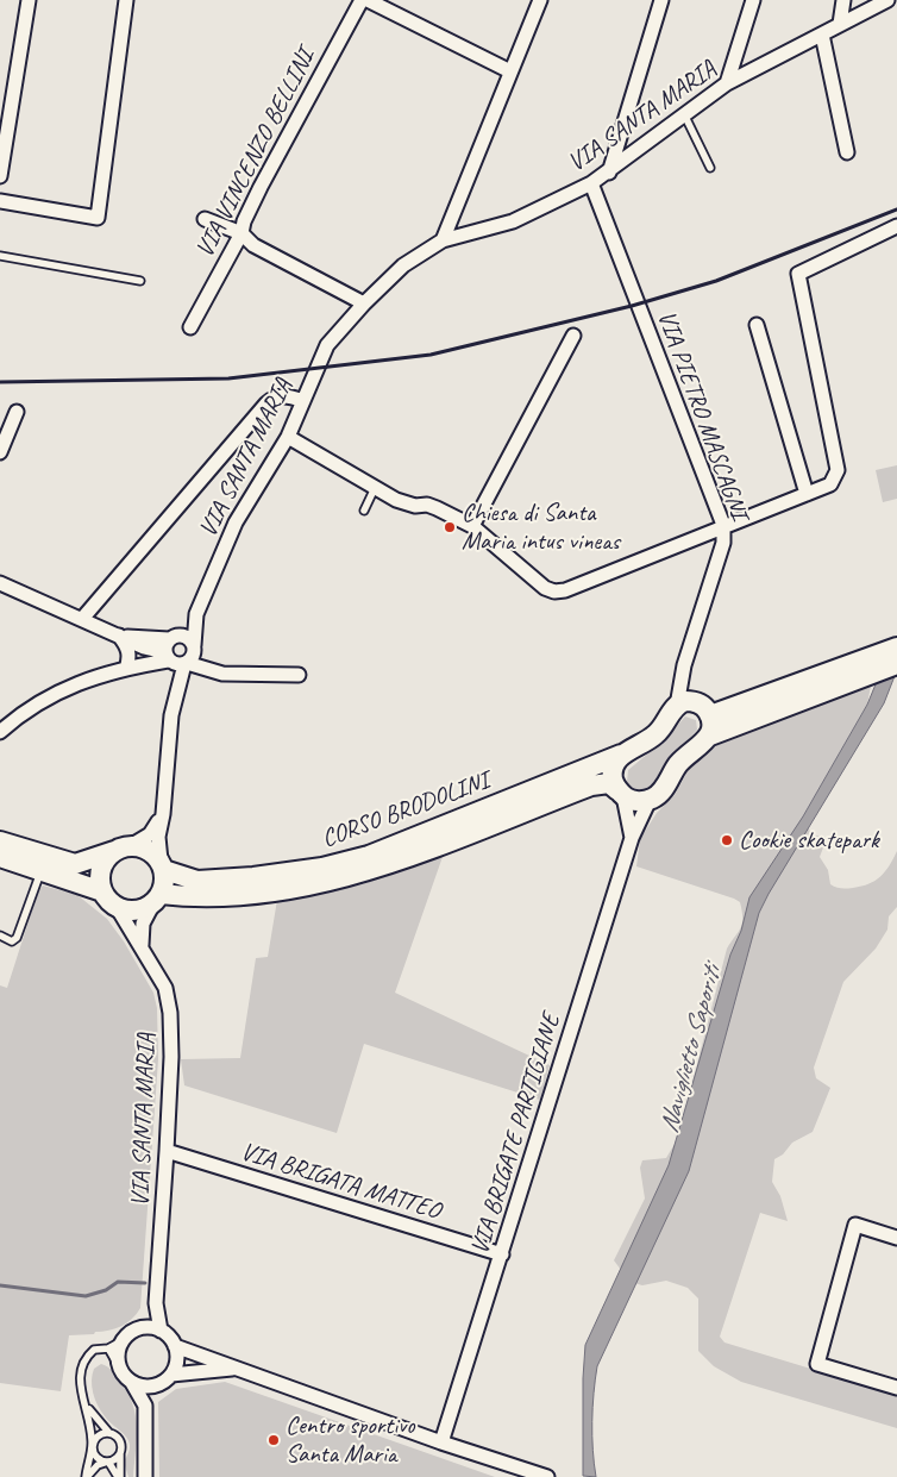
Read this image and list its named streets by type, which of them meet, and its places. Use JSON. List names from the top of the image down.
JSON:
{
  "streets": {
    "main road": ["CORSO BRODOLINI"],
    "street": [
      "VIA SANTA MARIA",
      "VIA VINCENZO BELLINI",
      "VIA PIETRO MASCAGNI",
      "VIA BRIGATE PARTIGIANE",
      "VIA BRIGATA MATTEO"
    ]
  },
  "crossings": [
    ["VIA SANTA MARIA", "VIA PIETRO MASCAGNI"],
    ["VIA SANTA MARIA", "CORSO BRODOLINI"],
    ["VIA SANTA MARIA", "VIA BRIGATA MATTEO"],
    ["VIA PIETRO MASCAGNI", "CORSO BRODOLINI"],
    ["CORSO BRODOLINI", "VIA BRIGATE PARTIGIANE"],
    ["VIA BRIGATE PARTIGIANE", "VIA BRIGATA MATTEO"]
  ],
  "water": ["Naviglietto Saporiti"],
  "places": ["Chiesa di Santa Maria intus vineas", "Cookie skatepark", "Centro sportivo Santa Maria"]
}
